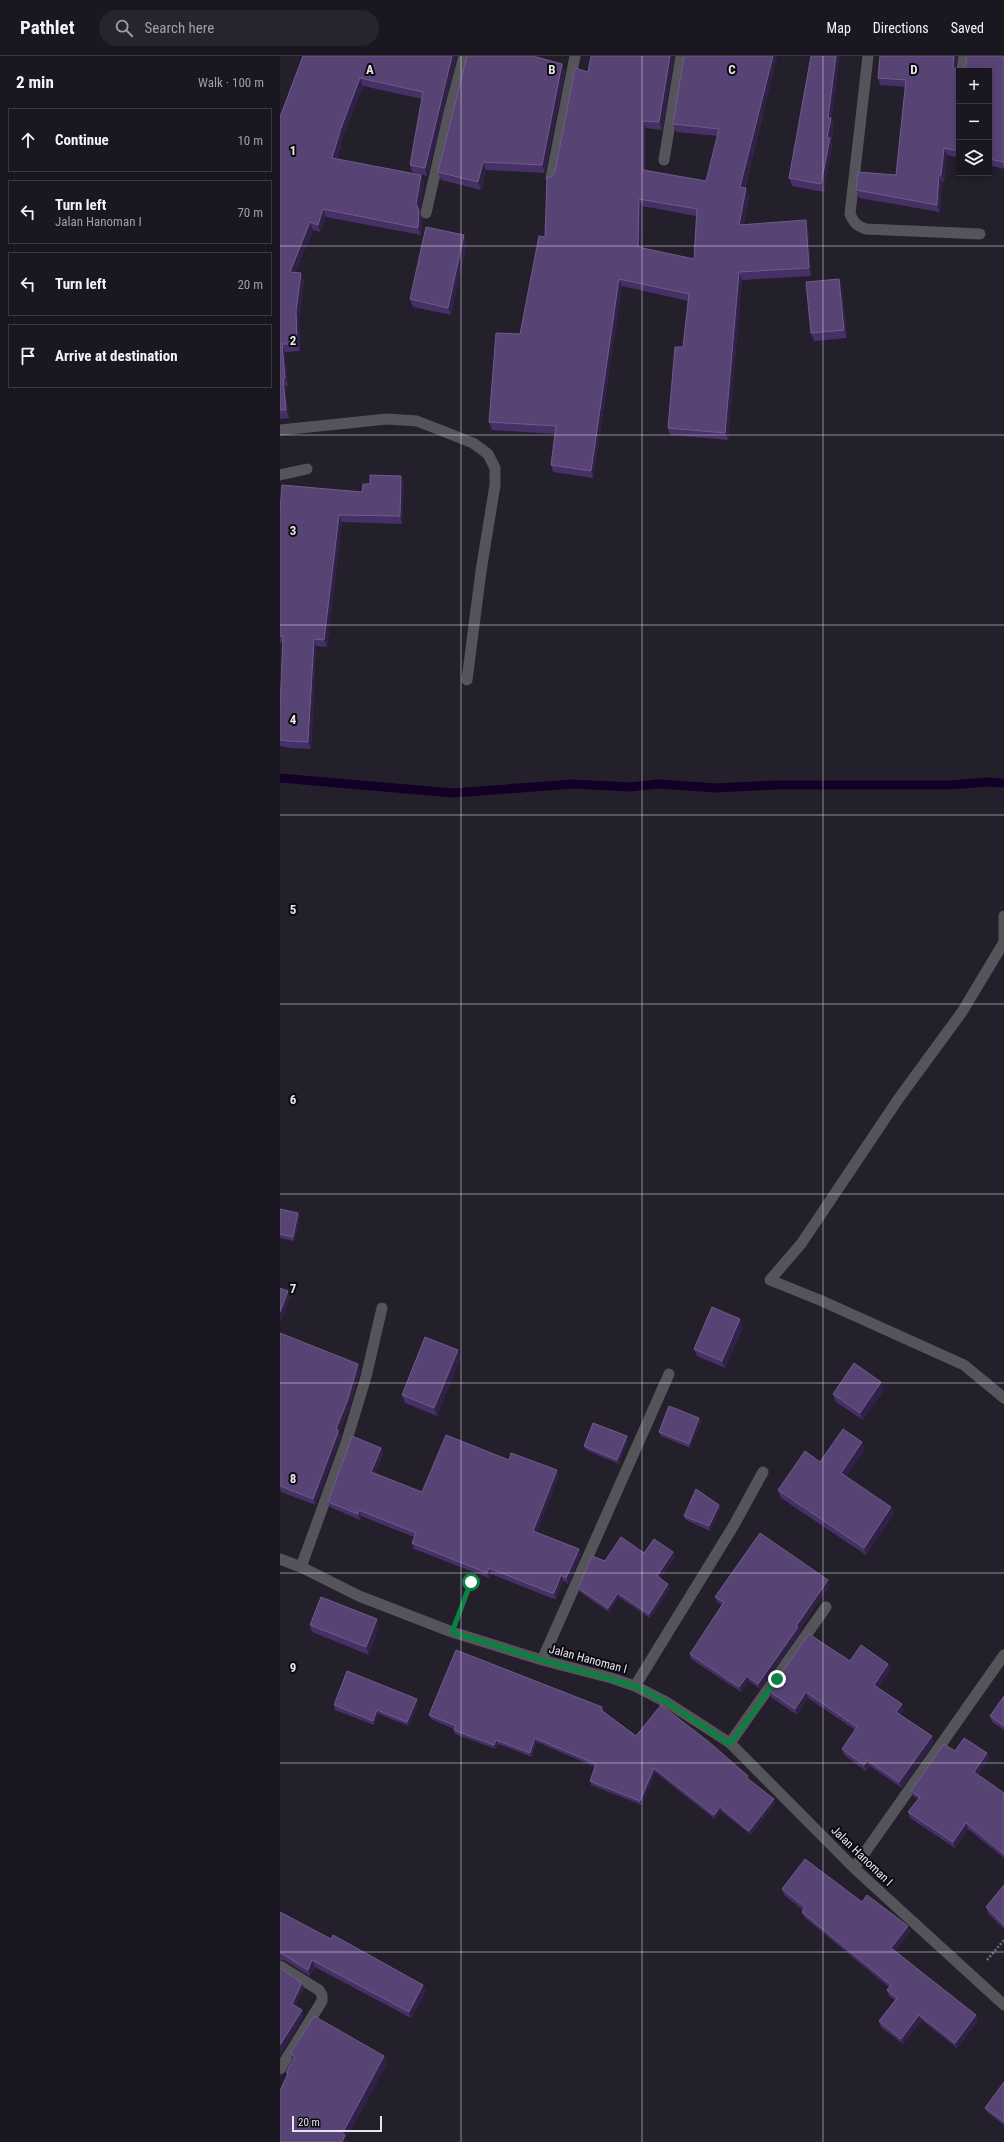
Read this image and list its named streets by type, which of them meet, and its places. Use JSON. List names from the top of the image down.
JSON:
{
  "streets": {
    "street": ["Jalan Hanoman I"]
  },
  "scale_bar": "20 m",
  "page": {
    "header": "Pathlet",
    "search": "Search here",
    "nav": ["Map", "Directions", "Saved"],
    "heading": ["2 min", "Walk · 100 m"],
    "map_buttons": ["+", "−"],
    "list": [
      ["Continue", "10 m"],
      ["Turn left", "Jalan Hanoman I", "70 m"],
      ["Turn left", "20 m"],
      "Arrive at destination"
    ],
    "scale": "20 m"
  },
  "grid": {
    "columns": [
      "A",
      "B",
      "C",
      "D"
    ],
    "rows": [
      "1",
      "2",
      "3",
      "4",
      "5",
      "6",
      "7",
      "8",
      "9"
    ]
  }
}
